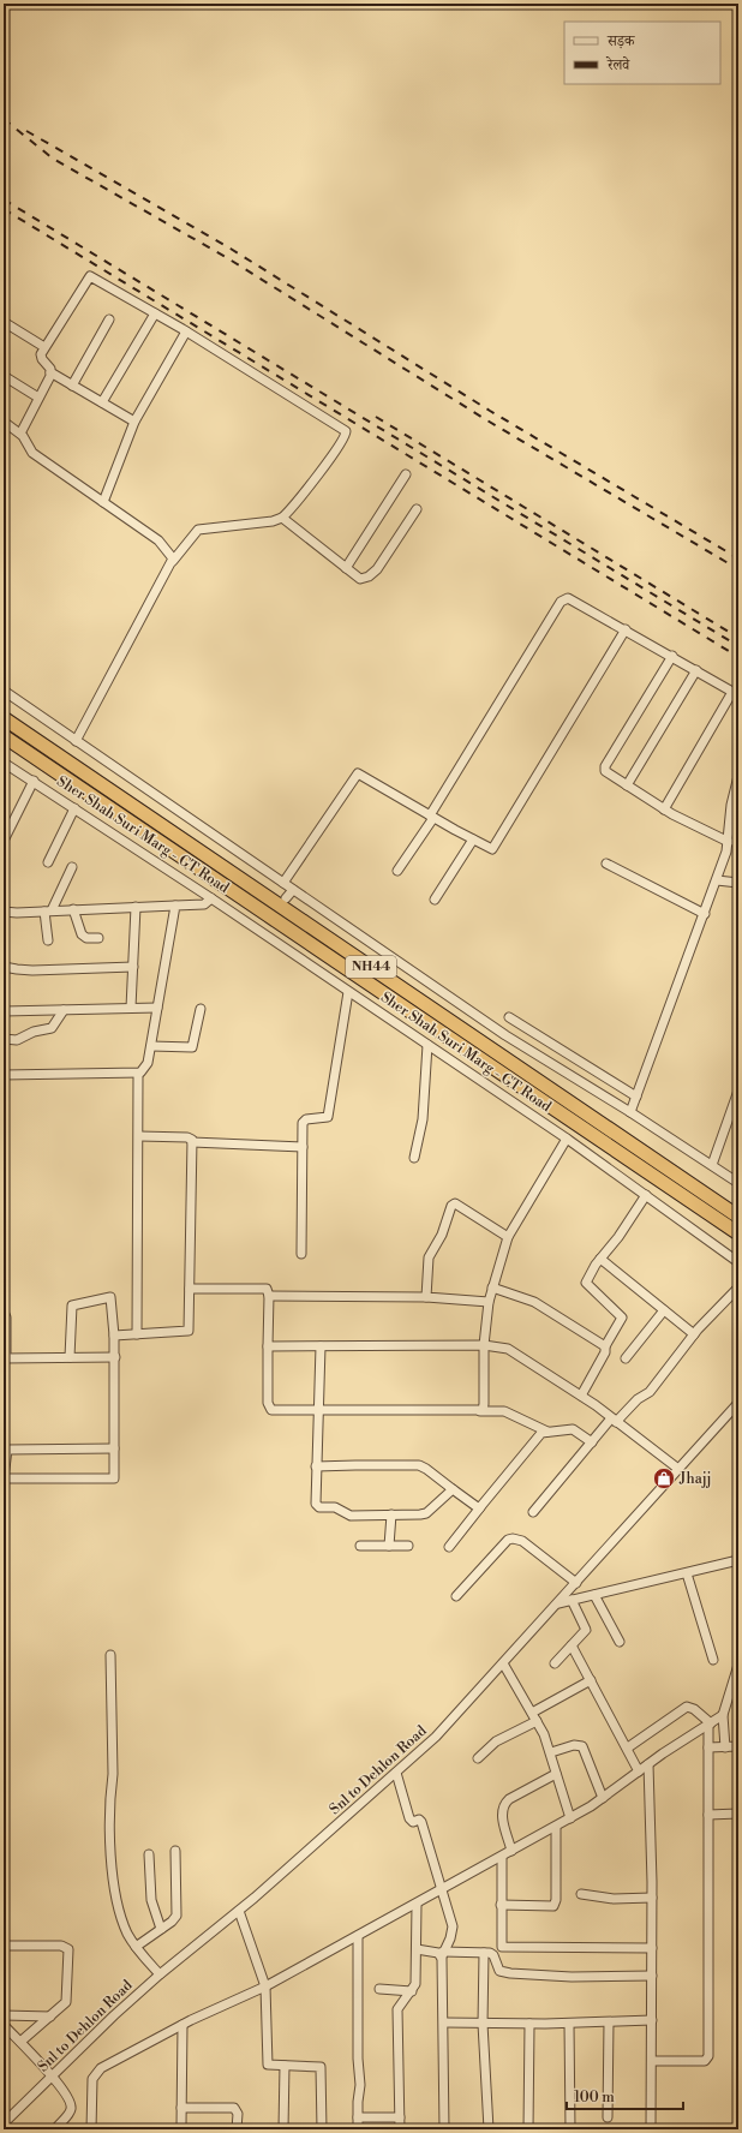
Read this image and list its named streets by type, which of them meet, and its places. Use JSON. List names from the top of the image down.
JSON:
{
  "streets": {
    "highway": ["Sher Shah Suri Marg - GT Road", "NH44"],
    "street": ["Snl to Dehlon Road"]
  },
  "places": {
    "shop": ["Jhajj"]
  },
  "legend": ["सड़क", "रेलवे"],
  "scale_bar": "100 m"
}
